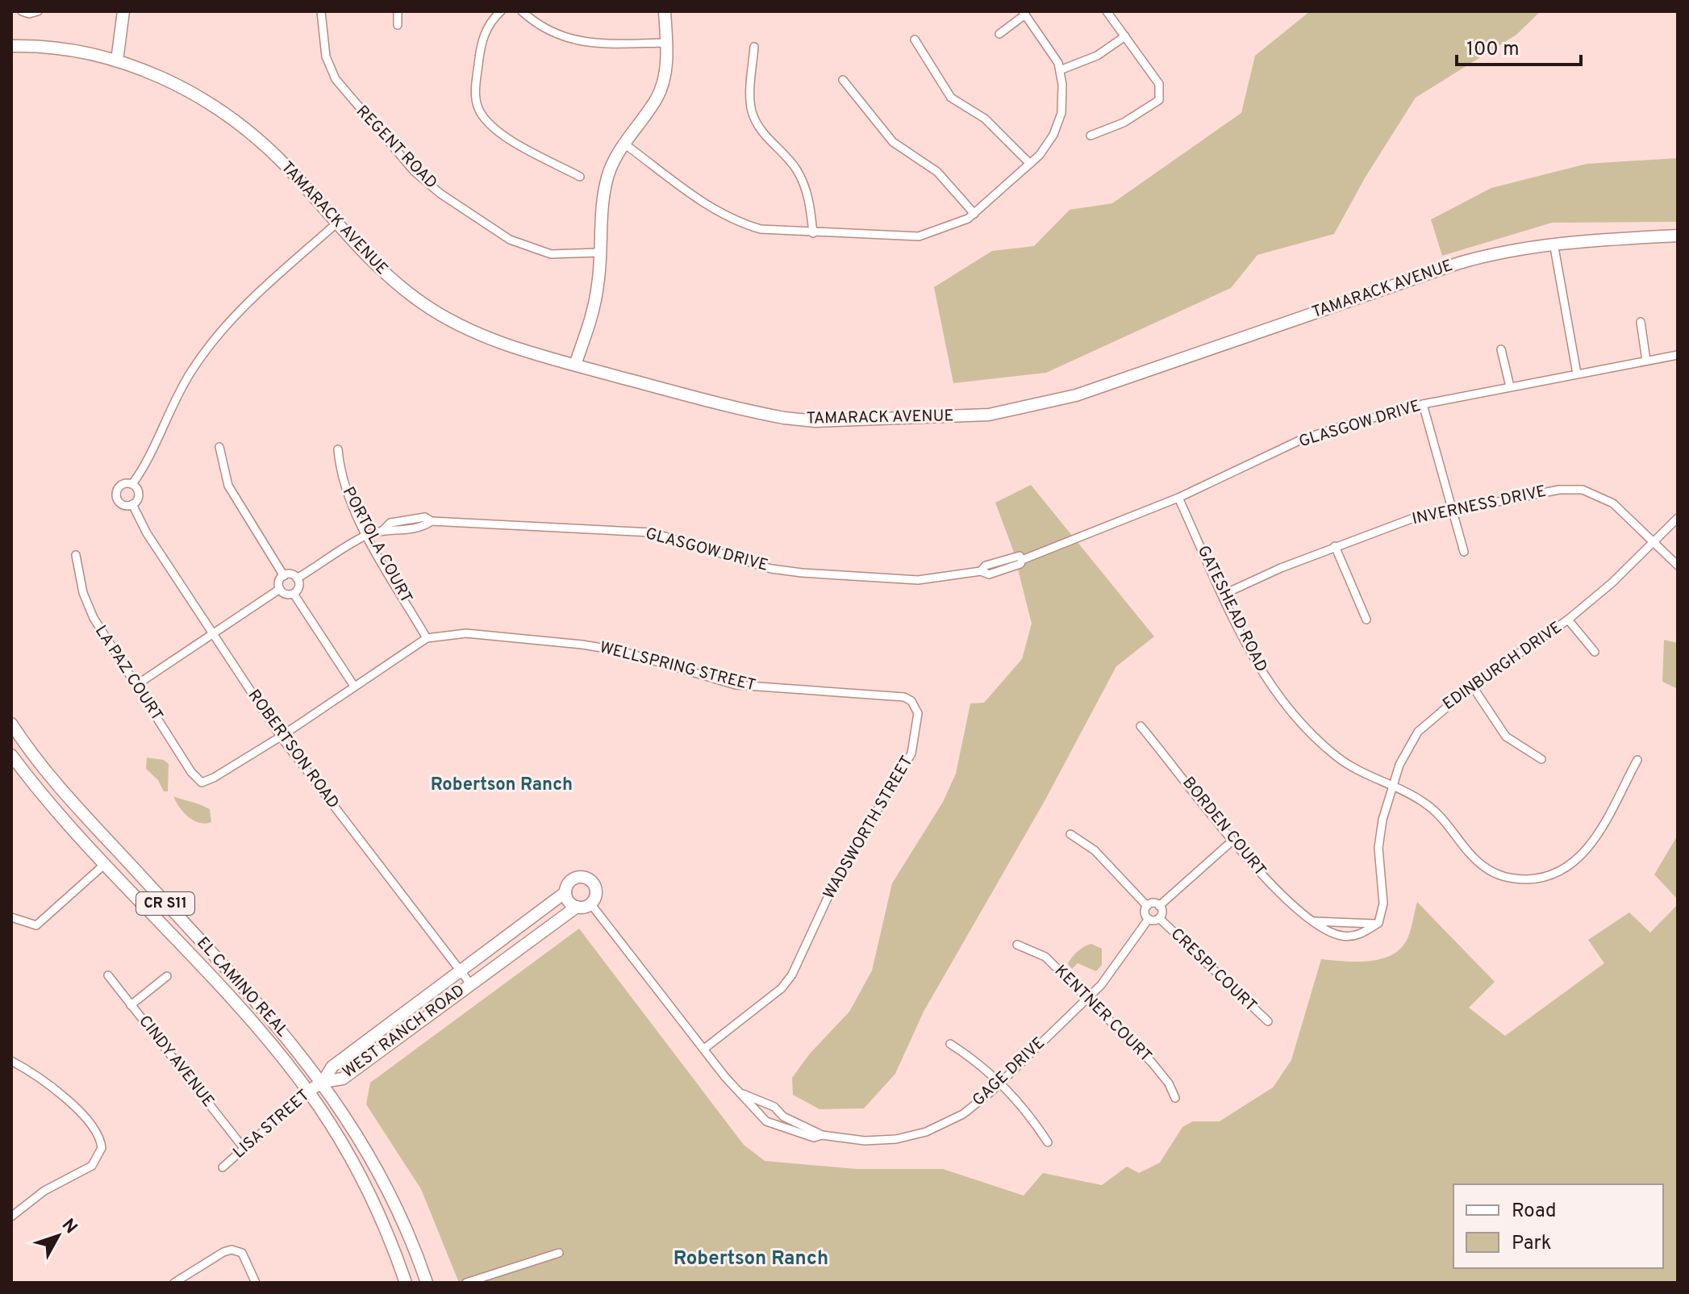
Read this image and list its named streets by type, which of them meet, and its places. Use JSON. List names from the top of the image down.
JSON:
{
  "streets": {
    "main road": [
      "TAMARACK AVENUE",
      "CR S11",
      "EL CAMINO REAL",
      "WEST RANCH ROAD",
      "LISA STREET"
    ],
    "street": [
      "REGENT ROAD",
      "GLASGOW DRIVE",
      "INVERNESS DRIVE",
      "PORTOLA COURT",
      "GATESHEAD ROAD",
      "EDINBURGH DRIVE",
      "WELLSPRING STREET",
      "LA PAZ COURT",
      "ROBERTSON ROAD",
      "BORDEN COURT",
      "WADSWORTH STREET",
      "CRESPI COURT",
      "KENTNER COURT",
      "CINDY AVENUE",
      "GAGE DRIVE"
    ]
  },
  "crossings": [
    ["GLASGOW DRIVE", "PORTOLA COURT"],
    ["GLASGOW DRIVE", "GATESHEAD ROAD"],
    ["INVERNESS DRIVE", "GATESHEAD ROAD"],
    ["INVERNESS DRIVE", "EDINBURGH DRIVE"],
    ["PORTOLA COURT", "WELLSPRING STREET"],
    ["GATESHEAD ROAD", "EDINBURGH DRIVE"],
    ["WELLSPRING STREET", "LA PAZ COURT"],
    ["WELLSPRING STREET", "ROBERTSON ROAD"],
    ["WELLSPRING STREET", "WADSWORTH STREET"],
    ["ROBERTSON ROAD", "WEST RANCH ROAD"],
    ["WADSWORTH STREET", "GAGE DRIVE"],
    ["CRESPI COURT", "GAGE DRIVE"],
    ["EL CAMINO REAL", "WEST RANCH ROAD"],
    ["EL CAMINO REAL", "LISA STREET"],
    ["KENTNER COURT", "GAGE DRIVE"],
    ["WEST RANCH ROAD", "GAGE DRIVE"],
    ["WEST RANCH ROAD", "LISA STREET"],
    ["CINDY AVENUE", "LISA STREET"]
  ],
  "districts": ["Robertson Ranch", "Robertson Ranch"],
  "legend": ["Road", "Park"],
  "scale_bar": "100 m",
  "north": "top right"
}
